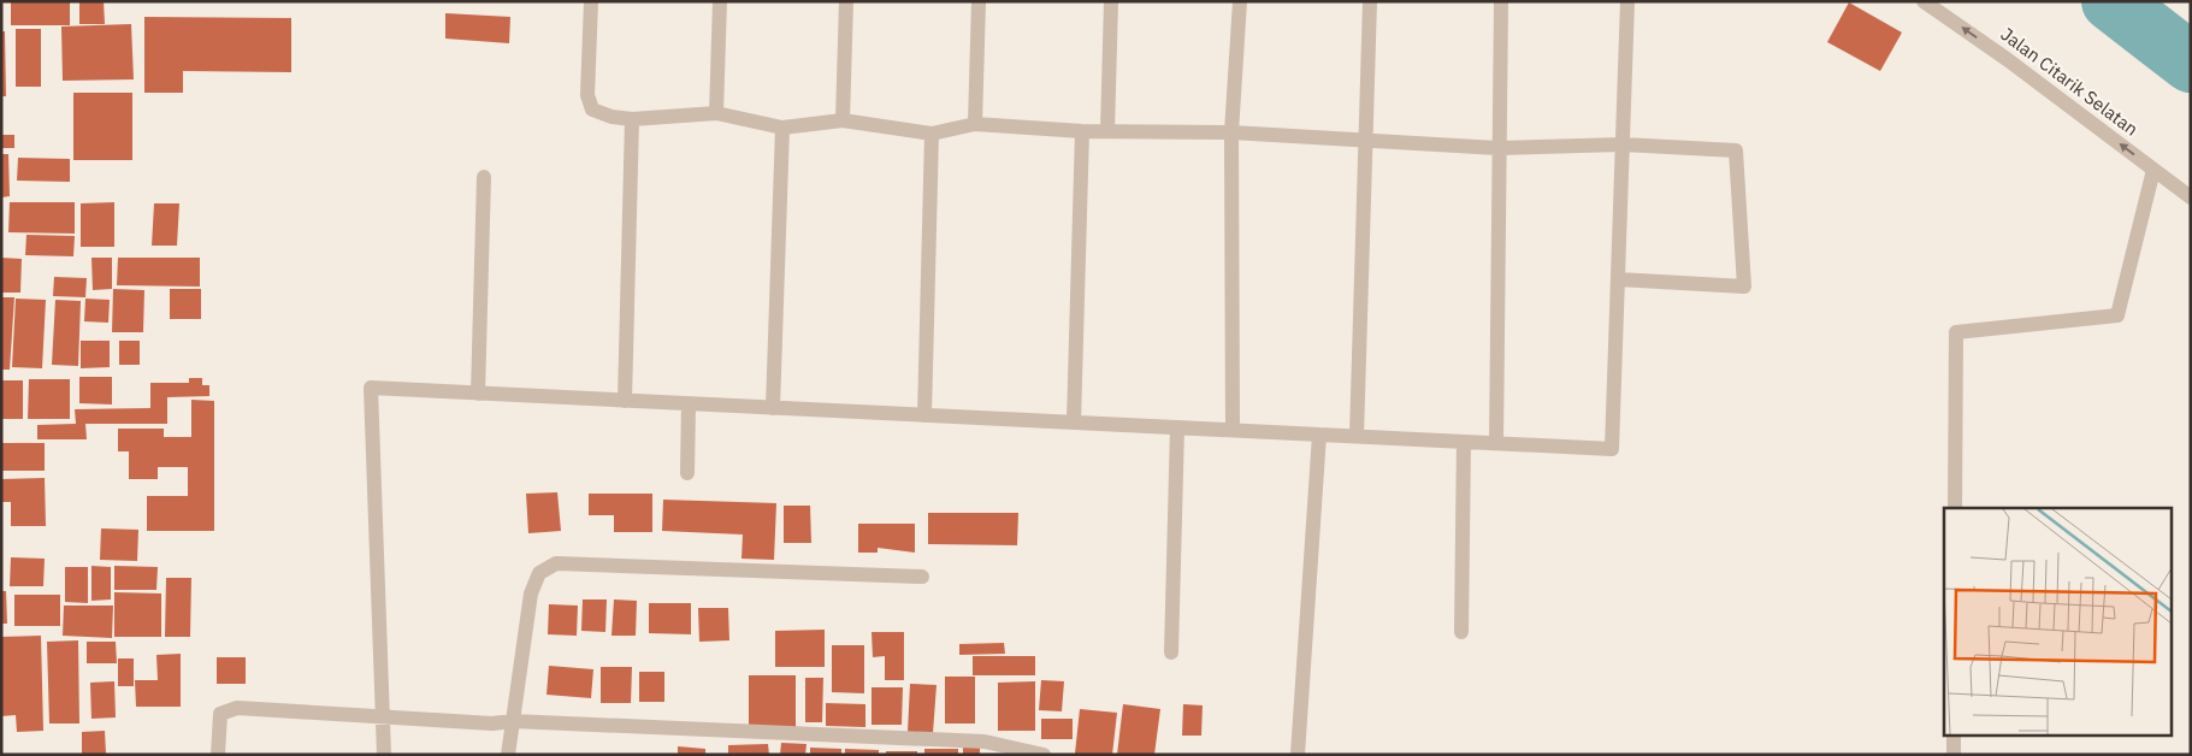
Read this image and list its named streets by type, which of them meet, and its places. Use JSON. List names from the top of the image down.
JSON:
{
  "streets": {
    "street": ["Jalan Citarik Selatan"]
  },
  "one_way": ["Jalan Citarik Selatan"]
}
